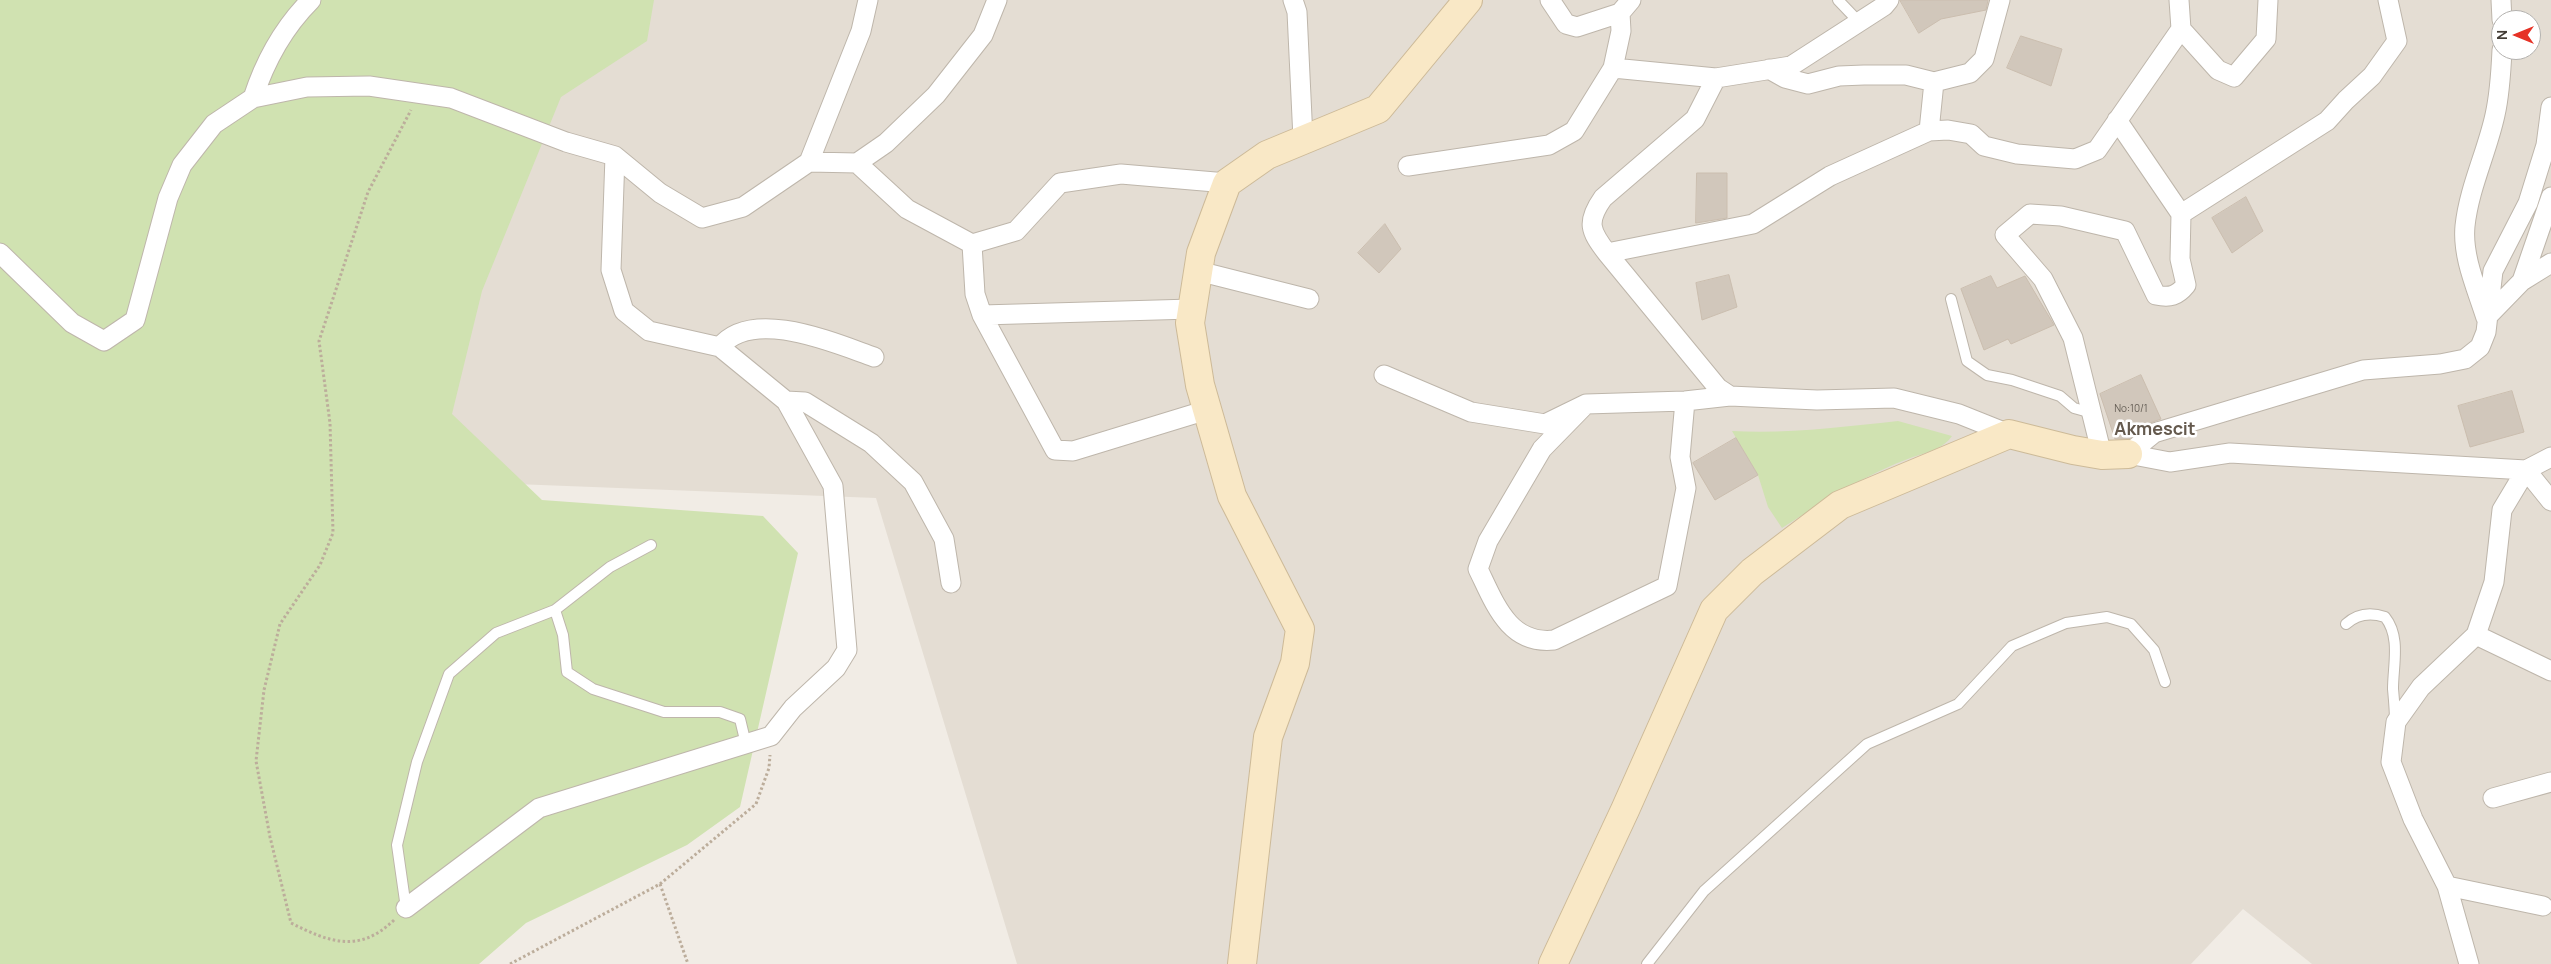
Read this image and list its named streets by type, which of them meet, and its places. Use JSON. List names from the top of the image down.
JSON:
{
  "districts": ["Akmescit"],
  "house_numbers": ["No:10/1"],
  "north": "left"
}
